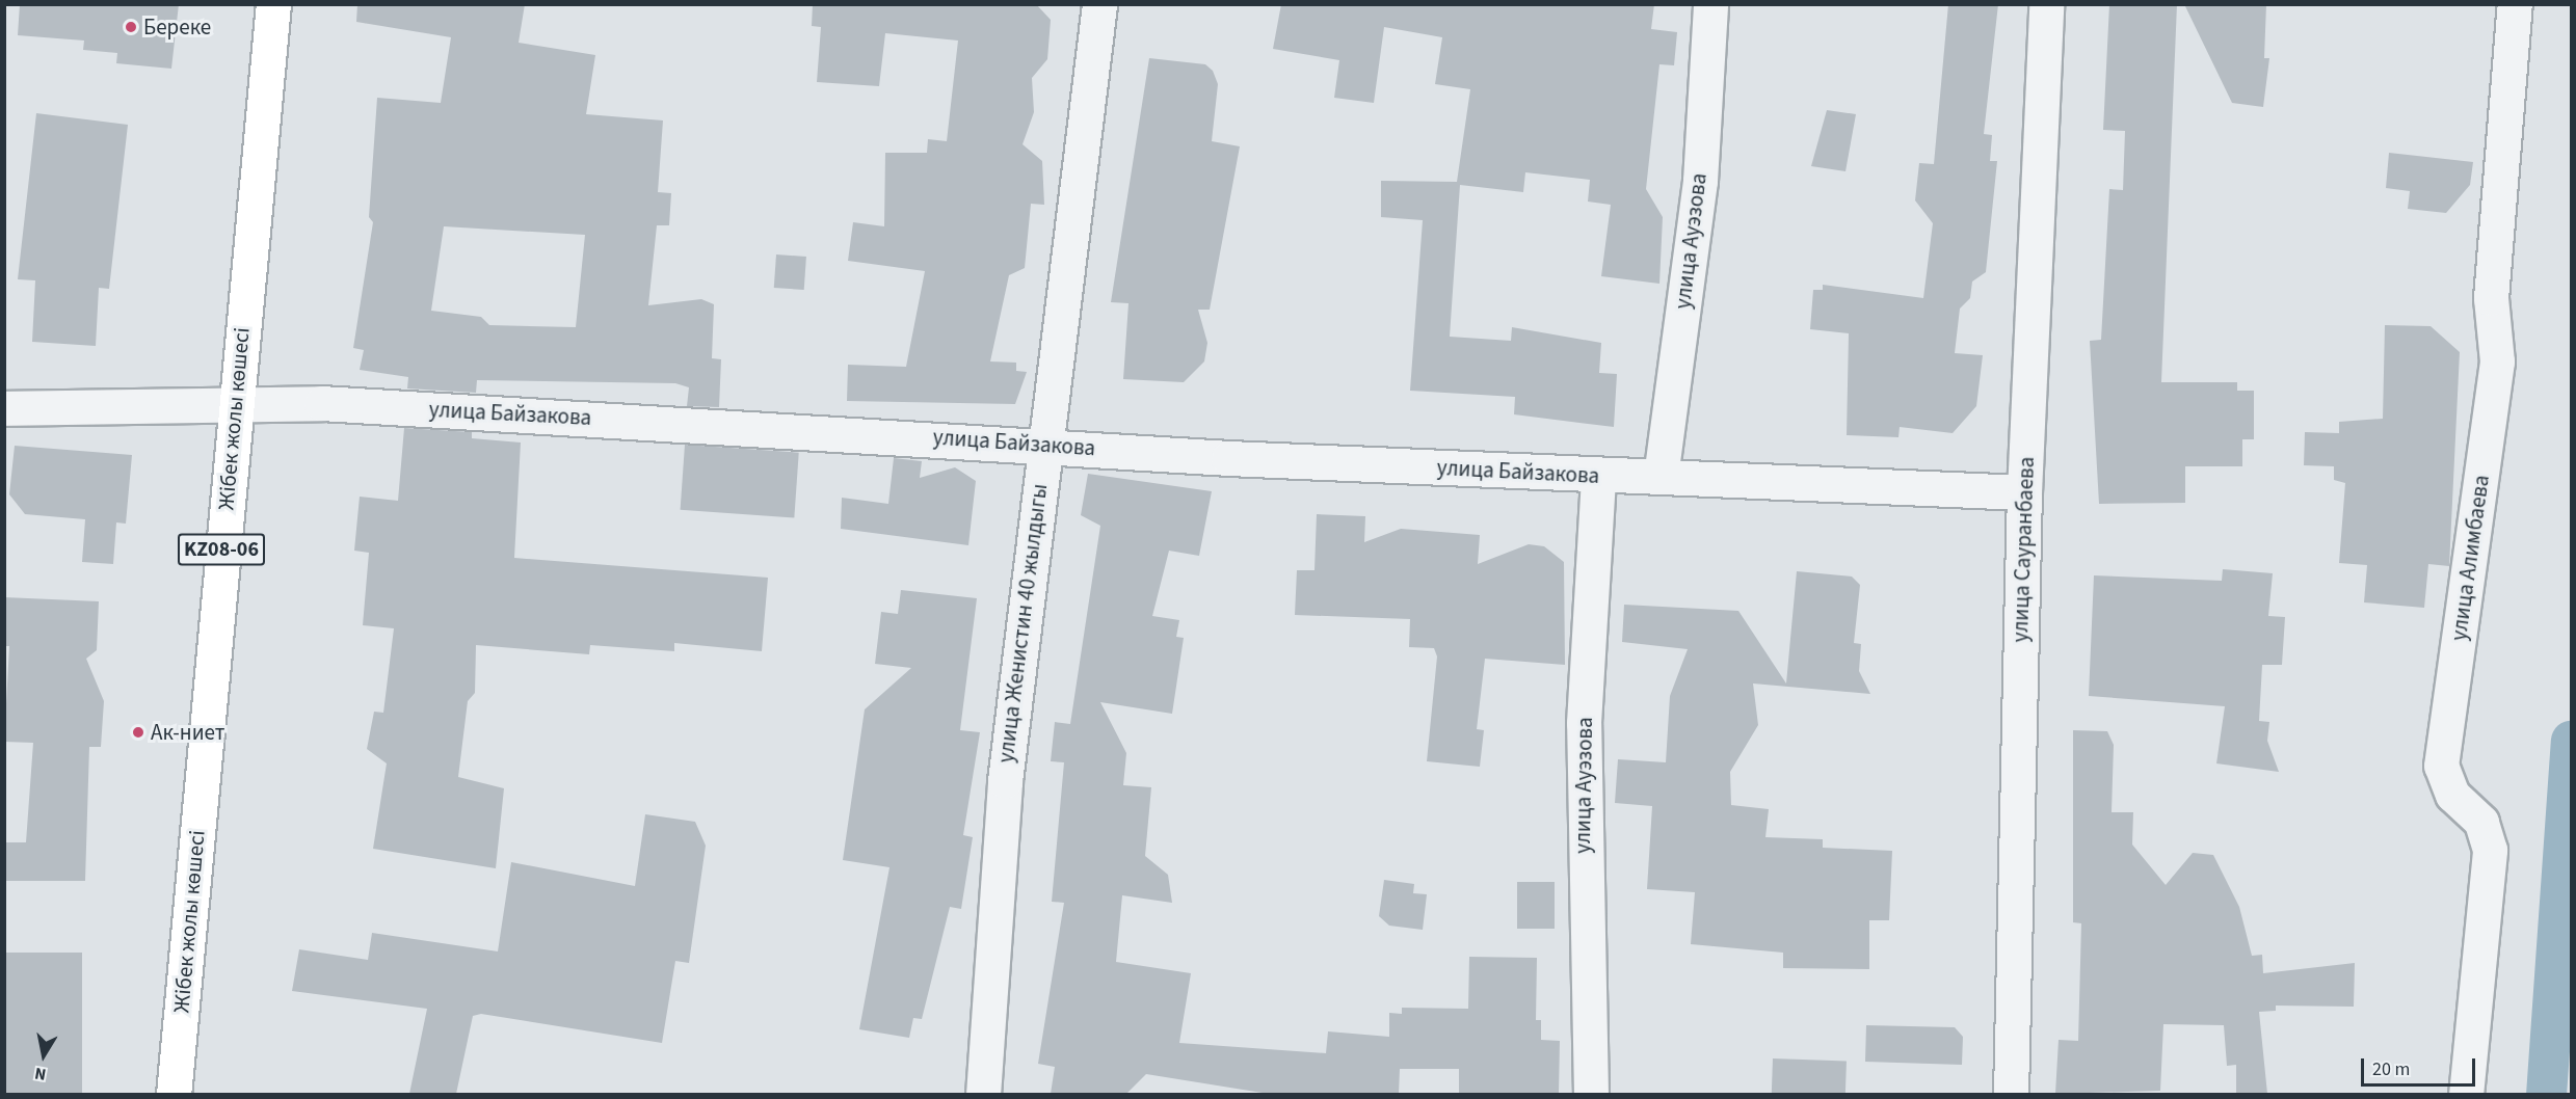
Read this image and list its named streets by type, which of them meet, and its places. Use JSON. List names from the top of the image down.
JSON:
{
  "streets": {
    "highway": ["Жібек жолы көшесі", "KZ08-06"],
    "street": [
      "улица Ауэзова",
      "улица Байзакова",
      "улица Сауранбаева",
      "улица Алимбаева",
      "улица Женистин 40 жылдыгы"
    ]
  },
  "crossings": [
    ["улица Ауэзова", "улица Байзакова"],
    ["улица Байзакова", "Жібек жолы көшесі"],
    ["улица Байзакова", "улица Сауранбаева"],
    ["улица Байзакова", "улица Женистин 40 жылдыгы"]
  ],
  "places": ["Береке", "Ак-ниет"],
  "scale_bar": "20 m",
  "north": "bottom"
}
